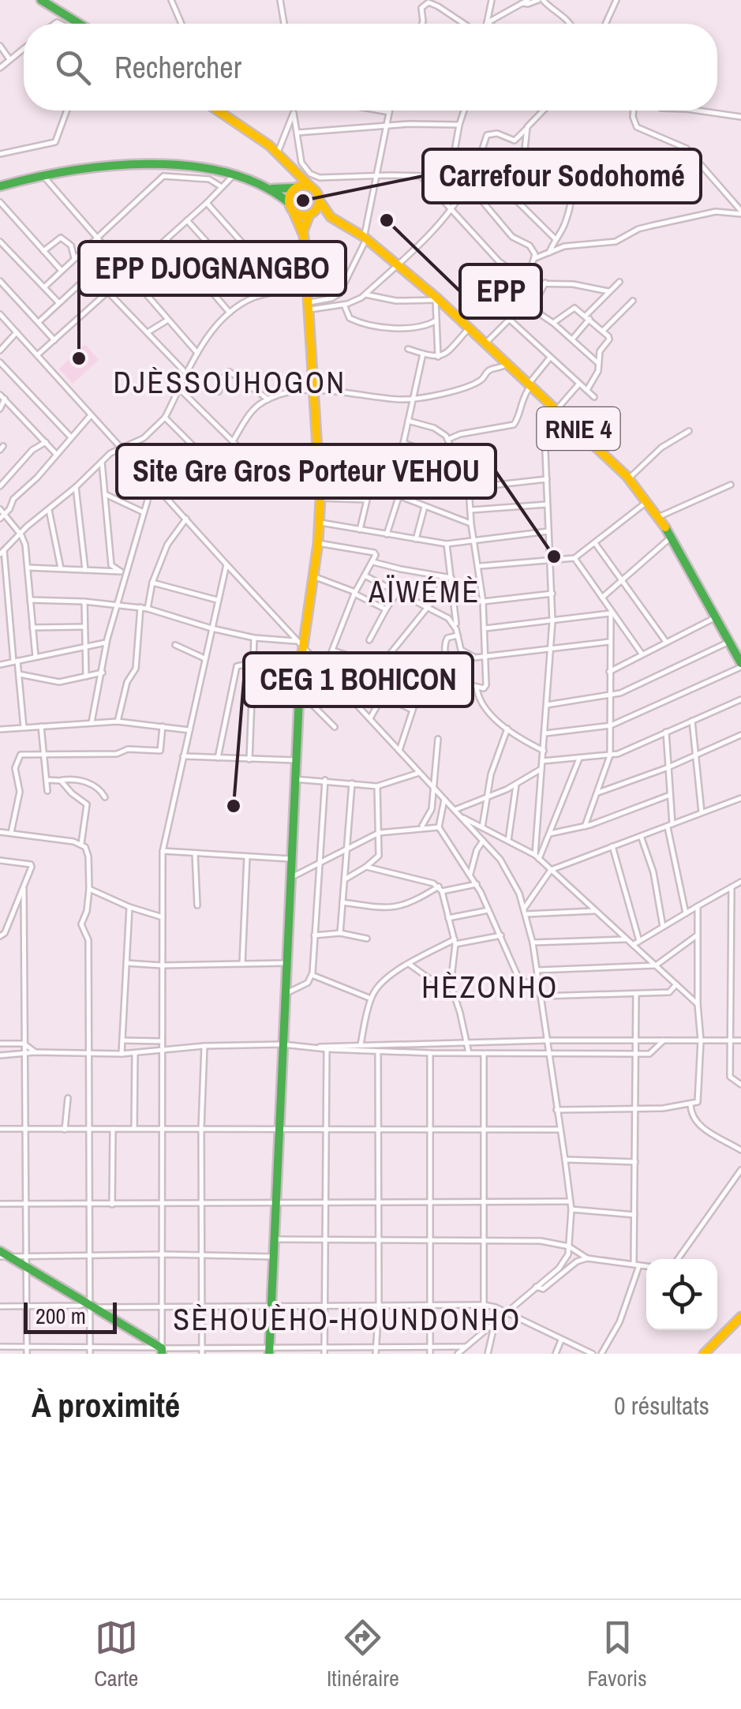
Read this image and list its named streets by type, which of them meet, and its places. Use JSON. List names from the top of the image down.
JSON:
{
  "streets": {
    "main road": ["RNIE 4"]
  },
  "districts": [
    "DJÈSSOUHOGON",
    "AÏWÉMÈ",
    "HÈZONHO",
    "SÈHOUÈHO-HOUNDONHO"
  ],
  "places": [
    "Carrefour Sodohomé",
    "EPP",
    "EPP DJOGNANGBO",
    "Site Gre Gros Porteur VEHOU",
    "CEG 1 BOHICON"
  ],
  "scale_bar": "200 m",
  "page": {
    "search": "Rechercher",
    "scale": "200 m",
    "heading": ["À proximité", "0 résultats"],
    "nav": ["Carte", "Itinéraire", "Favoris"]
  }
}
